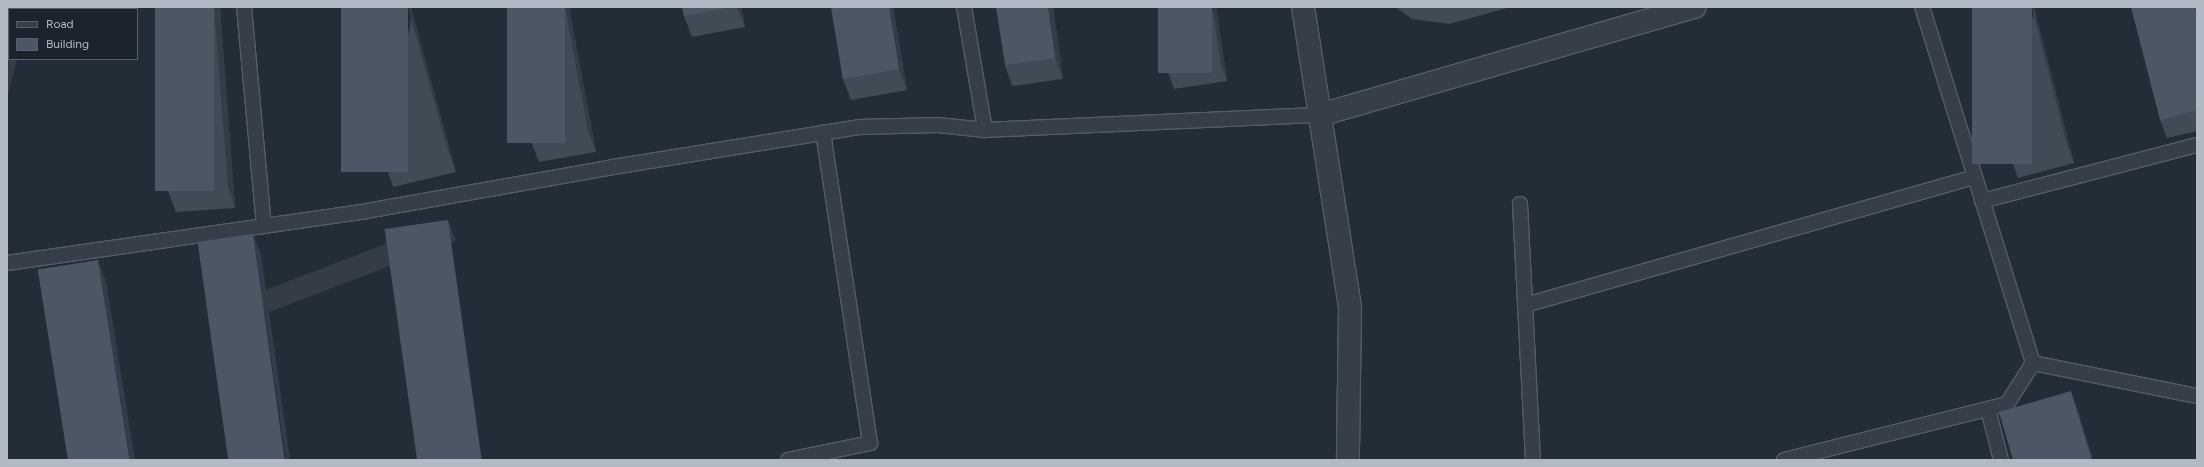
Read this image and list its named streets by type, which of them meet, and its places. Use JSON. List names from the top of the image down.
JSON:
{
  "legend": ["Road", "Building"]
}
